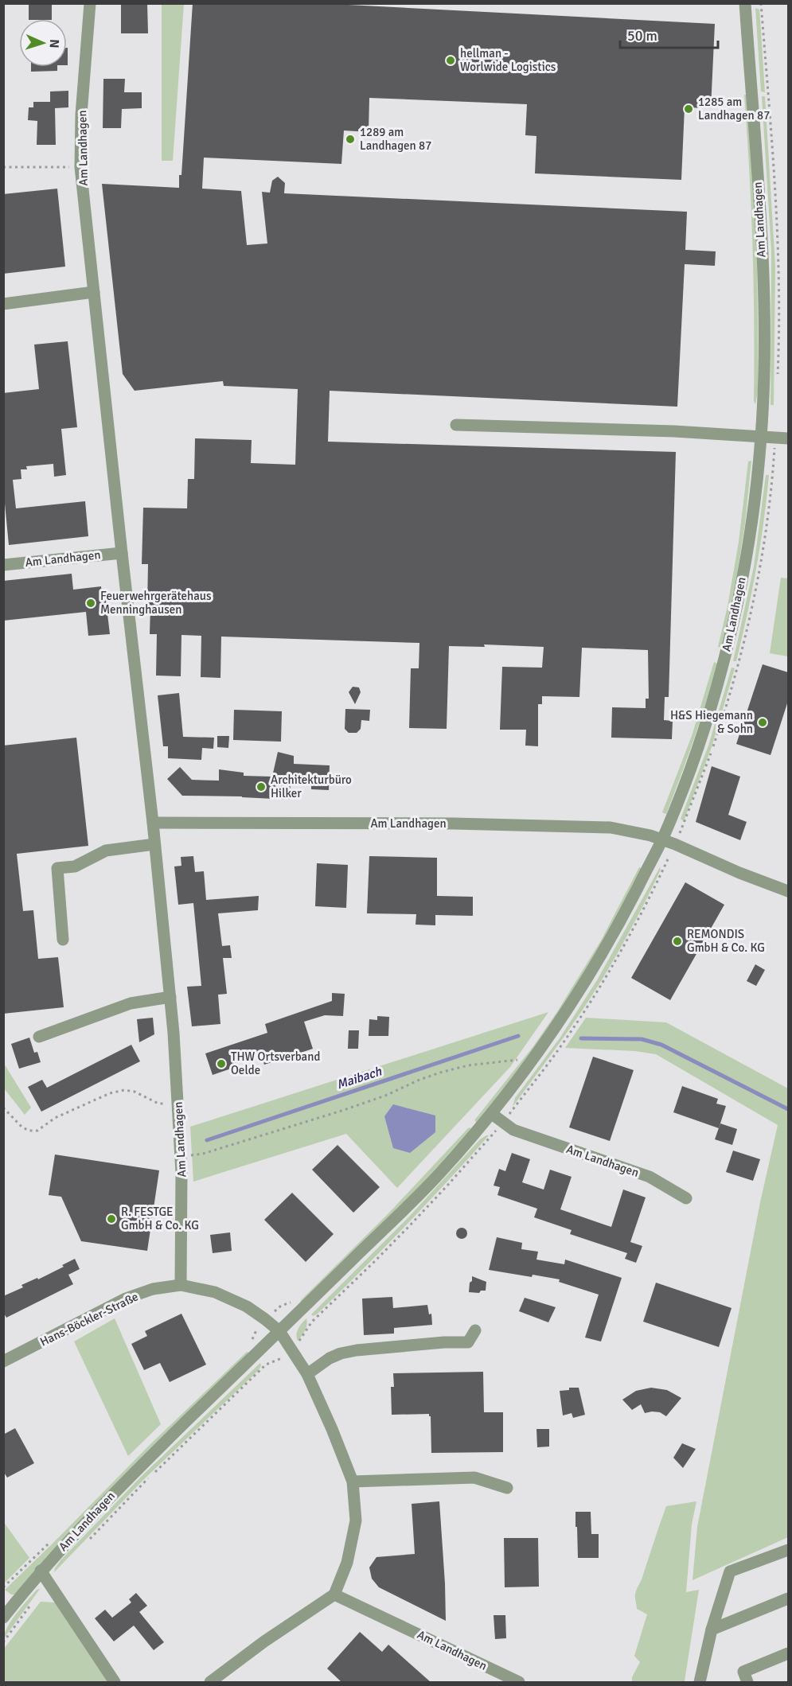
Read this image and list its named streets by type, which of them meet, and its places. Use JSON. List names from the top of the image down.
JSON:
{
  "streets": {
    "street": ["Am Landhagen", "Hans-Böckler-Straße"]
  },
  "crossings": [
    ["Am Landhagen", "Hans-Böckler-Straße"]
  ],
  "water": ["Maibach"],
  "places": [
    "hellman - Worlwide Logistics",
    "1285 am Landhagen 87",
    "1289 am Landhagen 87",
    "Feuerwehrgerätehaus Menninghausen",
    "H&S Hiegemann & Sohn",
    "Architekturbüro Hilker",
    "REMONDIS GmbH & Co. KG",
    "THW Ortsverband Oelde",
    "R. FESTGE GmbH & Co. KG"
  ],
  "scale_bar": "50 m",
  "north": "right"
}
